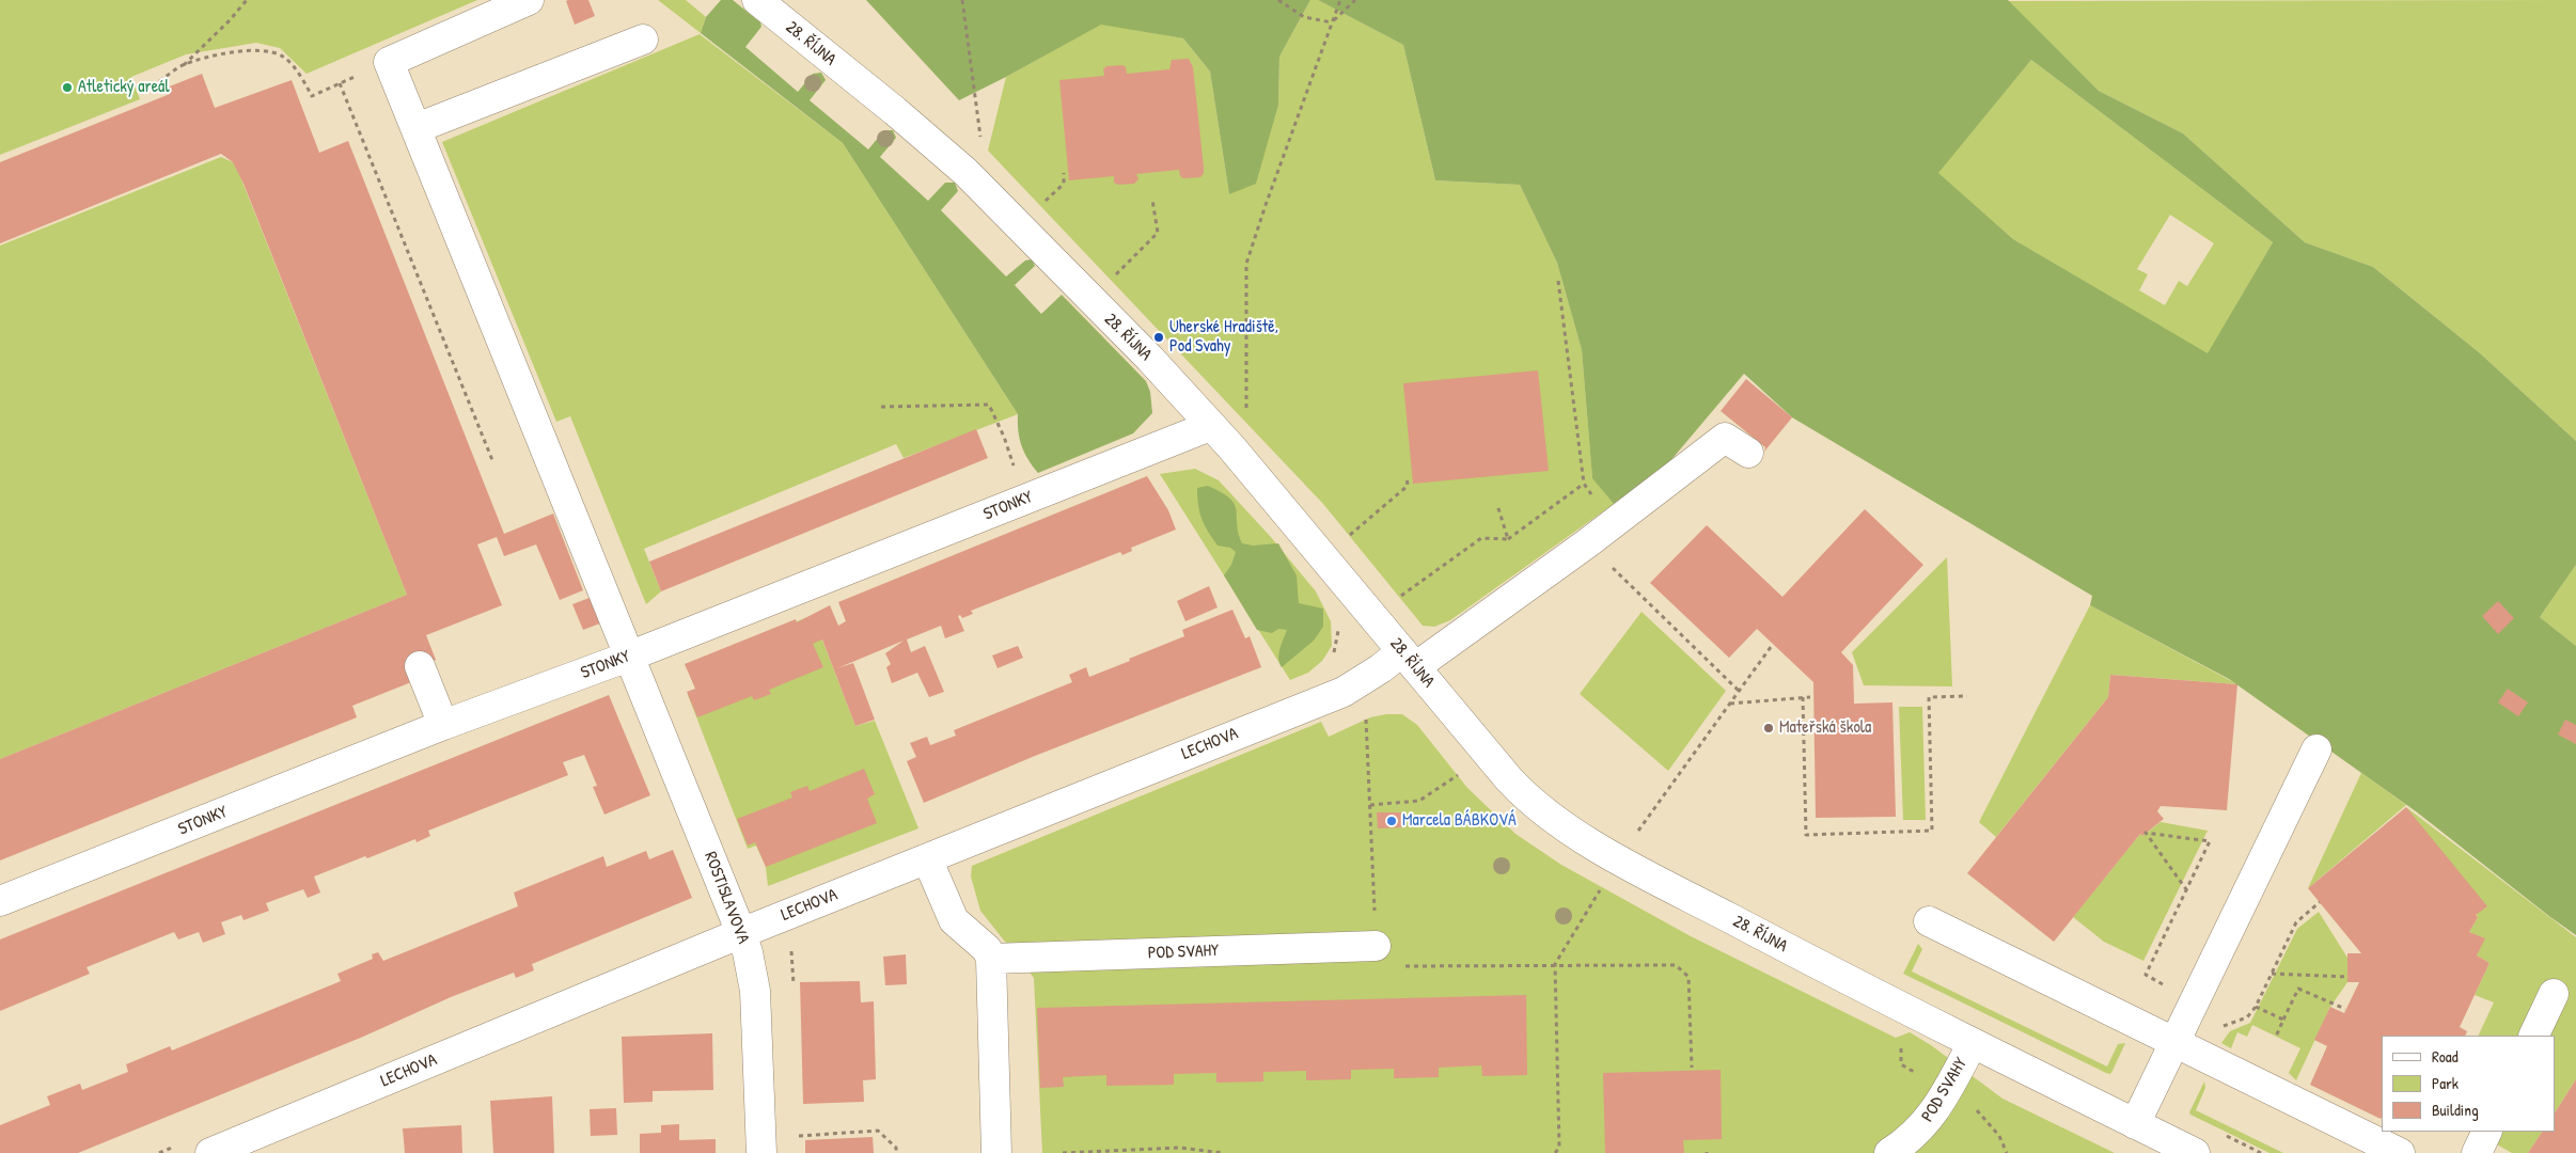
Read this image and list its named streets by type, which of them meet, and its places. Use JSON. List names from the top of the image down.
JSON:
{
  "streets": {
    "street": [
      "28. ŘÍJNA",
      "STONKY",
      "LECHOVA",
      "ROSTISLAVOVA",
      "POD SVAHY"
    ]
  },
  "crossings": [
    ["28. ŘÍJNA", "STONKY"],
    ["28. ŘÍJNA", "LECHOVA"],
    ["28. ŘÍJNA", "POD SVAHY"],
    ["STONKY", "ROSTISLAVOVA"],
    ["LECHOVA", "ROSTISLAVOVA"]
  ],
  "places": [
    "Atletický areál",
    "Uherské Hradiště, Pod Svahy",
    "Mateřská škola",
    "Marcela BÁBKOVÁ"
  ],
  "legend": ["Road", "Park", "Building"]
}
